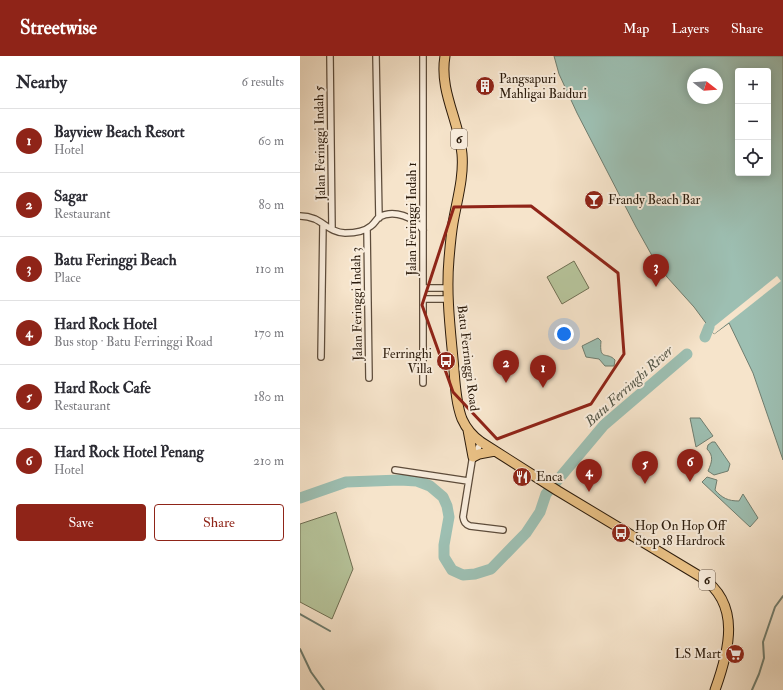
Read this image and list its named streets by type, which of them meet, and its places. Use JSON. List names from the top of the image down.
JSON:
{
  "streets": {
    "main road": ["6", "Batu Ferringgi Road"],
    "street": ["Jalan Feringgi Indah 5", "Jalan Feringgi Indah 1", "Jalan Feringgi Indah 3"]
  },
  "water": ["Batu Ferringhi River"],
  "places": {
    "building": ["Pangsapuri Mahligai Baiduri"],
    "bar": ["Frandy Beach Bar"],
    "bus stop": ["Ferringhi Villa", "Hop On Hop Off Stop 18 Hardrock"],
    "restaurant": ["Enca"],
    "supermarket": ["LS Mart"]
  },
  "north": "right",
  "page": {
    "header": "Streetwise",
    "nav": ["Map", "Layers", "Share"],
    "heading": ["Nearby", "6 results"],
    "map_buttons": ["+", "−"],
    "list": [
      {
        "mark": "1",
        "name": "Bayview Beach Resort",
        "note": "Hotel",
        "value": "60 m"
      },
      {
        "mark": "2",
        "name": "Sagar",
        "note": "Restaurant",
        "value": "80 m"
      },
      {
        "mark": "3",
        "name": "Batu Feringgi Beach",
        "note": "Place",
        "value": "110 m"
      },
      {
        "mark": "4",
        "name": "Hard Rock Hotel",
        "note": "Bus stop · Batu Ferringgi Road",
        "value": "170 m"
      },
      {
        "mark": "5",
        "name": "Hard Rock Cafe",
        "note": "Restaurant",
        "value": "180 m"
      },
      {
        "mark": "6",
        "name": "Hard Rock Hotel Penang",
        "note": "Hotel",
        "value": "210 m"
      }
    ],
    "pins": [
      "3",
      "2",
      "1",
      "6",
      "5",
      "4"
    ],
    "buttons": ["Save", "Share"]
  }
}
